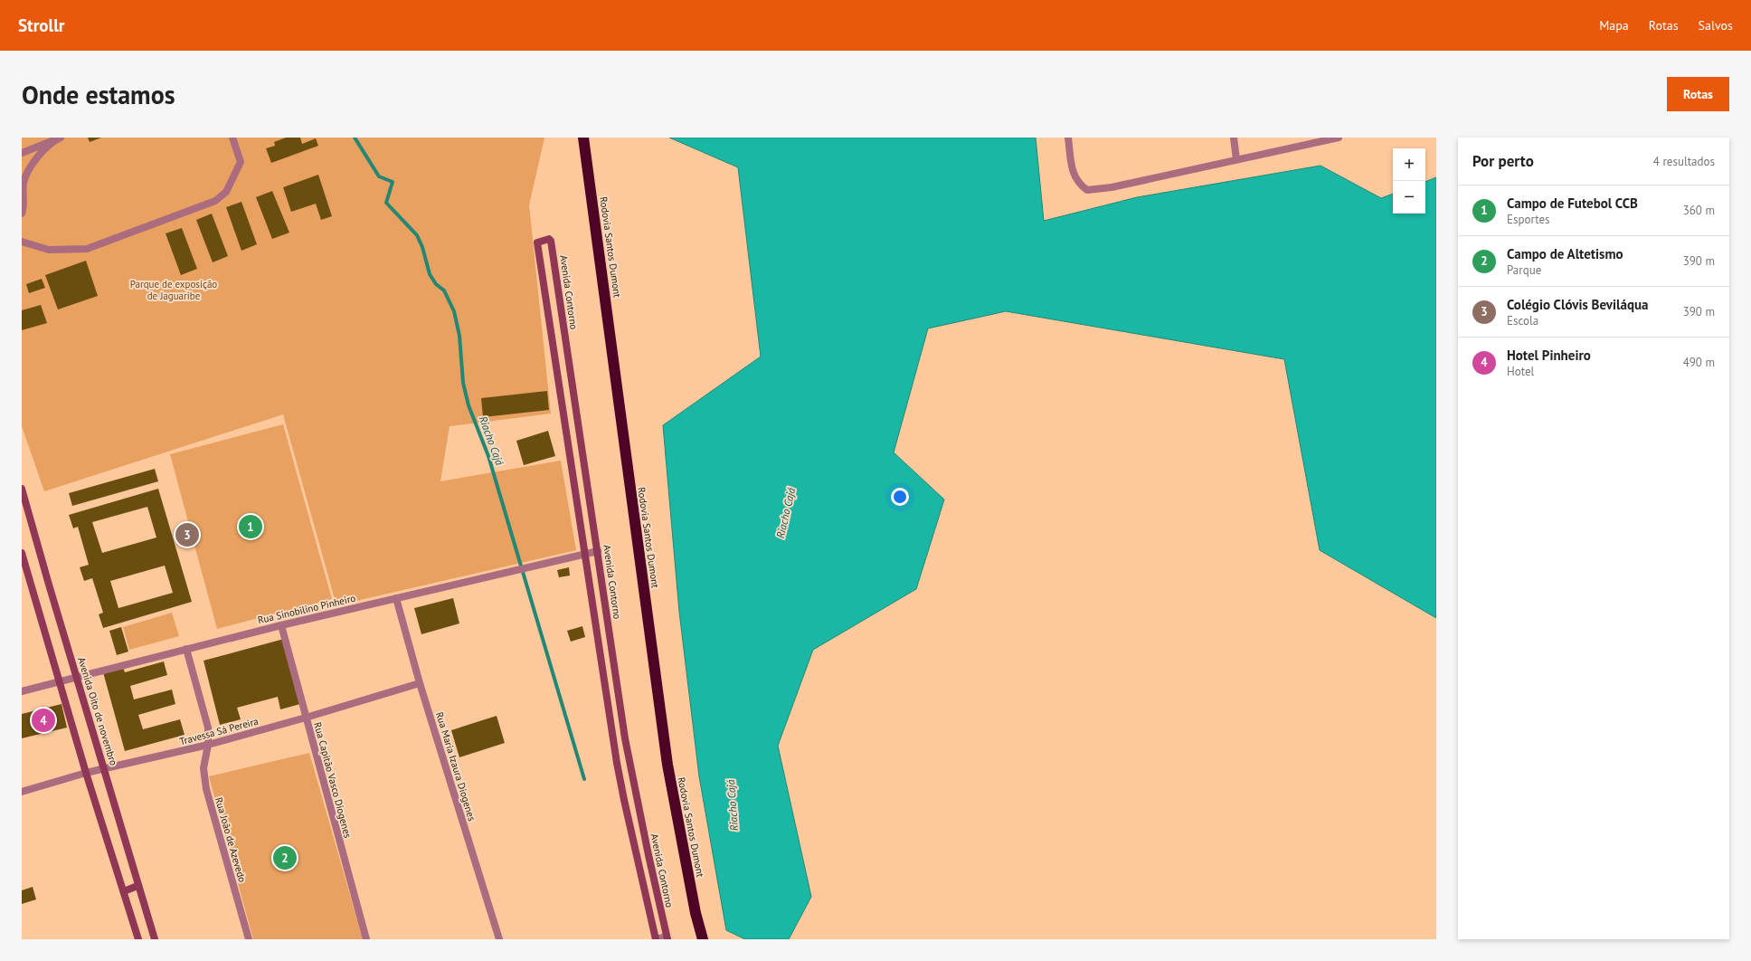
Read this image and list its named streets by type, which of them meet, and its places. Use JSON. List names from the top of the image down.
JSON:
{
  "streets": {
    "highway": ["Rodovia Santos Dumont"],
    "street": [
      "Avenida Contorno",
      "Rua Sinobilino Pinheiro",
      "Avenida Oito de novembro",
      "Travessa Sá Pereira",
      "Rua Maria Izaura Diogenes",
      "Rua Capitão Vasco Diogenes",
      "Rua João de Azevedo"
    ]
  },
  "crossings": [
    ["Avenida Contorno", "Rua Sinobilino Pinheiro"],
    ["Rua Sinobilino Pinheiro", "Avenida Oito de novembro"],
    ["Rua Sinobilino Pinheiro", "Rua Maria Izaura Diogenes"],
    ["Rua Sinobilino Pinheiro", "Rua Capitão Vasco Diogenes"],
    ["Rua Sinobilino Pinheiro", "Rua João de Azevedo"],
    ["Avenida Oito de novembro", "Travessa Sá Pereira"],
    ["Travessa Sá Pereira", "Rua Maria Izaura Diogenes"],
    ["Travessa Sá Pereira", "Rua Capitão Vasco Diogenes"],
    ["Travessa Sá Pereira", "Rua João de Azevedo"]
  ],
  "water": ["Riacho Cajá"],
  "parks": ["Parque de exposição de Jaguaribe"],
  "page": {
    "header": "Strollr",
    "nav": ["Mapa", "Rotas", "Salvos"],
    "buttons": "Rotas",
    "title": "Onde estamos",
    "heading": ["Por perto", "4 resultados"],
    "map_buttons": ["+", "−"],
    "list": [
      {
        "mark": "1",
        "name": "Campo de Futebol CCB",
        "note": "Esportes",
        "value": "360 m"
      },
      {
        "mark": "2",
        "name": "Campo de Altetismo",
        "note": "Parque",
        "value": "390 m"
      },
      {
        "mark": "3",
        "name": "Colégio Clóvis Beviláqua",
        "note": "Escola",
        "value": "390 m"
      },
      {
        "mark": "4",
        "name": "Hotel Pinheiro",
        "note": "Hotel",
        "value": "490 m"
      }
    ],
    "pins": [
      "1",
      "3",
      "4",
      "2"
    ]
  }
}
